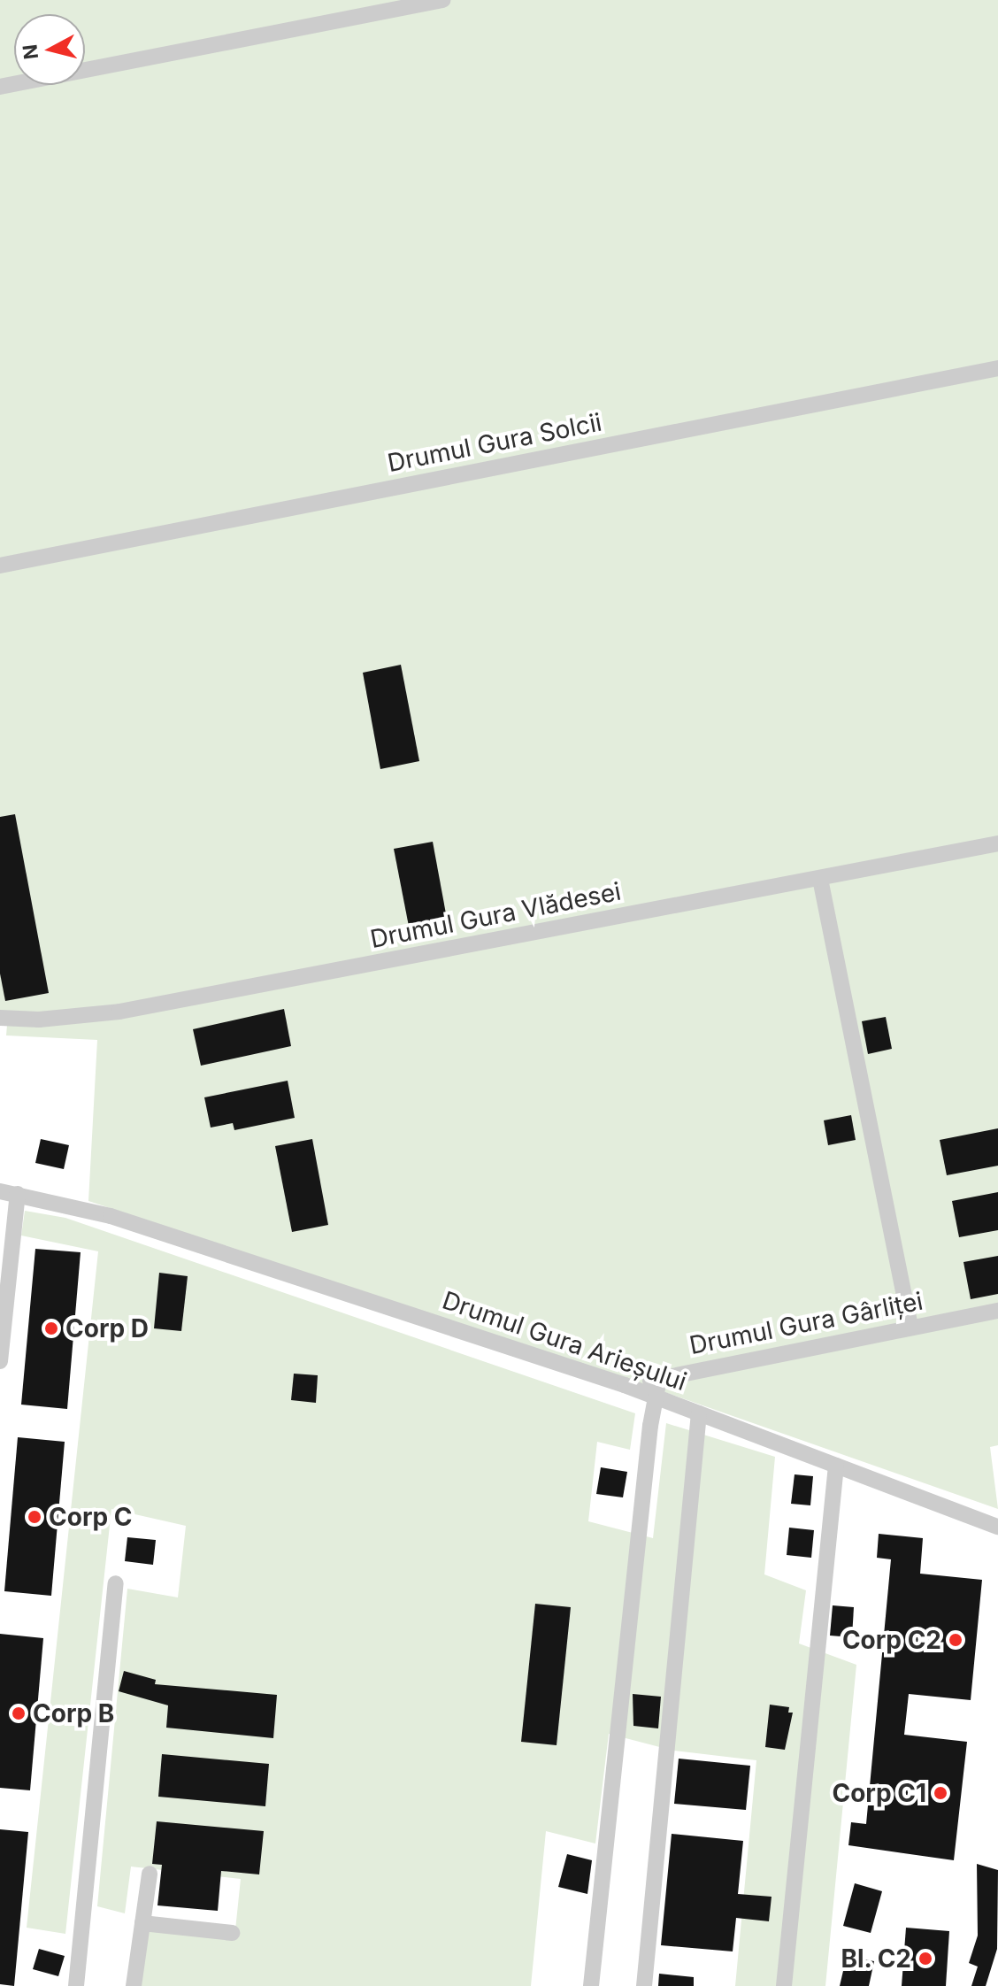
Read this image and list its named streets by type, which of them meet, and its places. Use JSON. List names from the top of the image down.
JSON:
{
  "streets": {
    "street": [
      "Drumul Gura Solcii",
      "Drumul Gura Vlădesei",
      "Drumul Gura Gârliței",
      "Drumul Gura Arieșului"
    ]
  },
  "crossings": [
    ["Drumul Gura Gârliței", "Drumul Gura Arieșului"]
  ],
  "places": [
    "Corp D",
    "Corp C",
    "Corp C2",
    "Corp B",
    "Corp C1",
    "Bl. C2"
  ],
  "north": "left"
}
